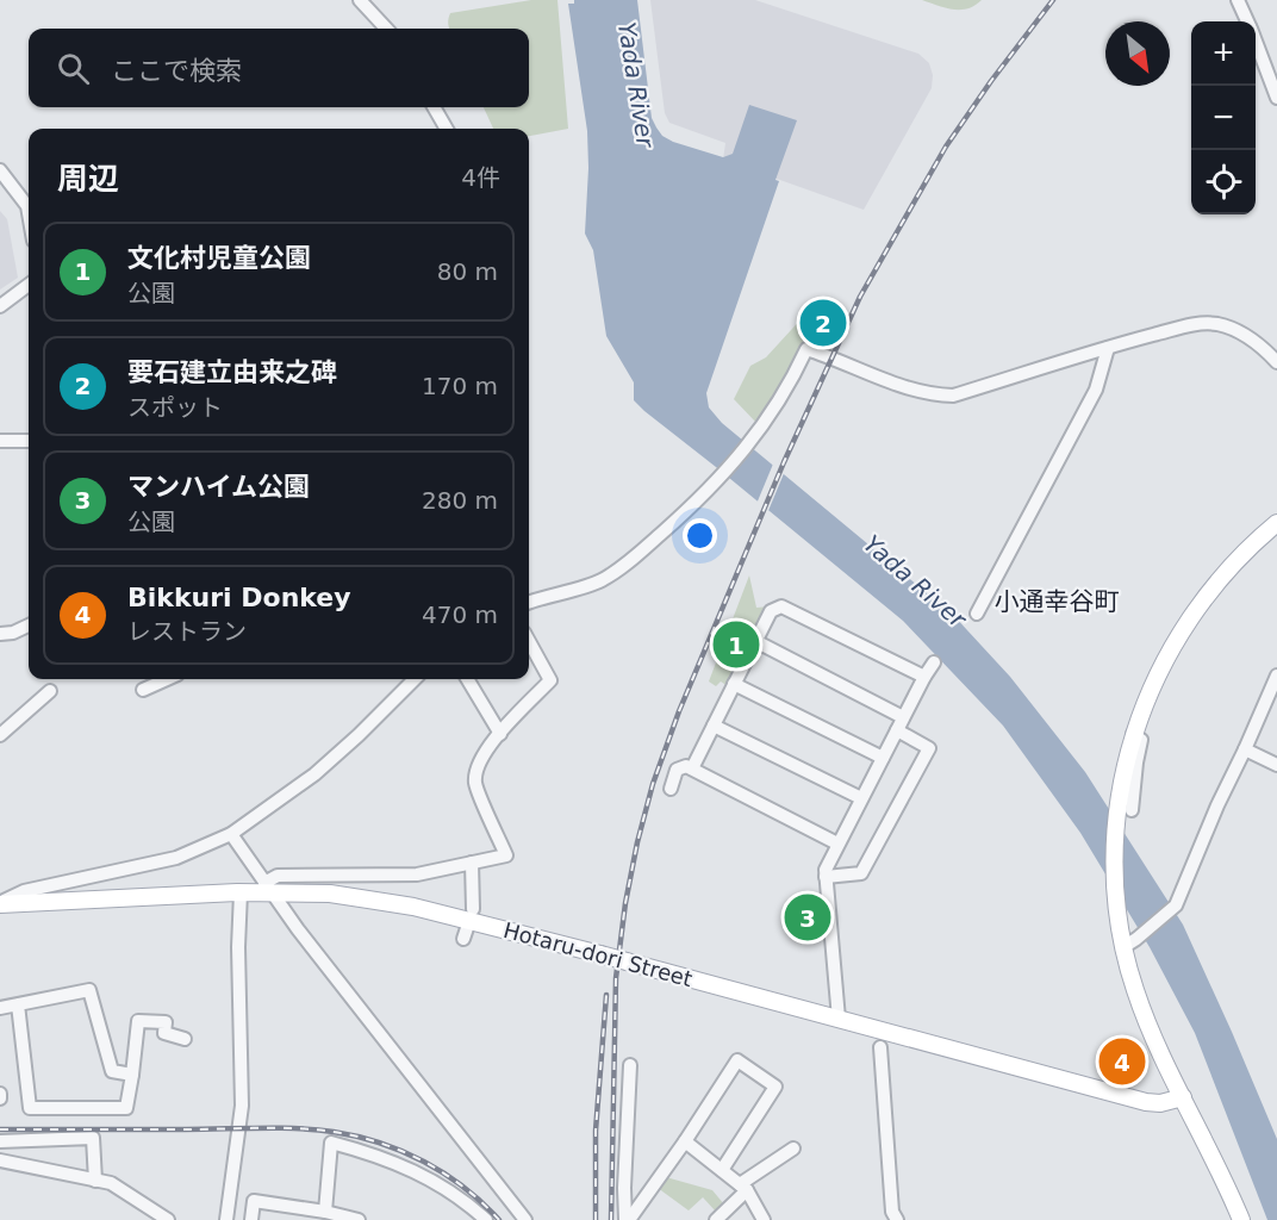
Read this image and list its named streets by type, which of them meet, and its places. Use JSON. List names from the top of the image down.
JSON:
{
  "streets": {
    "main road": ["Hotaru-dori Street"]
  },
  "districts": ["小通幸谷町"],
  "water": ["Yada River"],
  "north": "bottom right",
  "page": {
    "map_buttons": ["+", "−"],
    "search": "ここで検索",
    "heading": ["周辺", "4件"],
    "list": [
      {
        "mark": "1",
        "name": "文化村児童公園",
        "note": "公園",
        "value": "80 m"
      },
      {
        "mark": "2",
        "name": "要石建立由来之碑",
        "note": "スポット",
        "value": "170 m"
      },
      {
        "mark": "3",
        "name": "マンハイム公園",
        "note": "公園",
        "value": "280 m"
      },
      {
        "mark": "4",
        "name": "Bikkuri Donkey",
        "note": "レストラン",
        "value": "470 m"
      }
    ],
    "pins": [
      "2",
      "1",
      "3",
      "4"
    ]
  }
}
